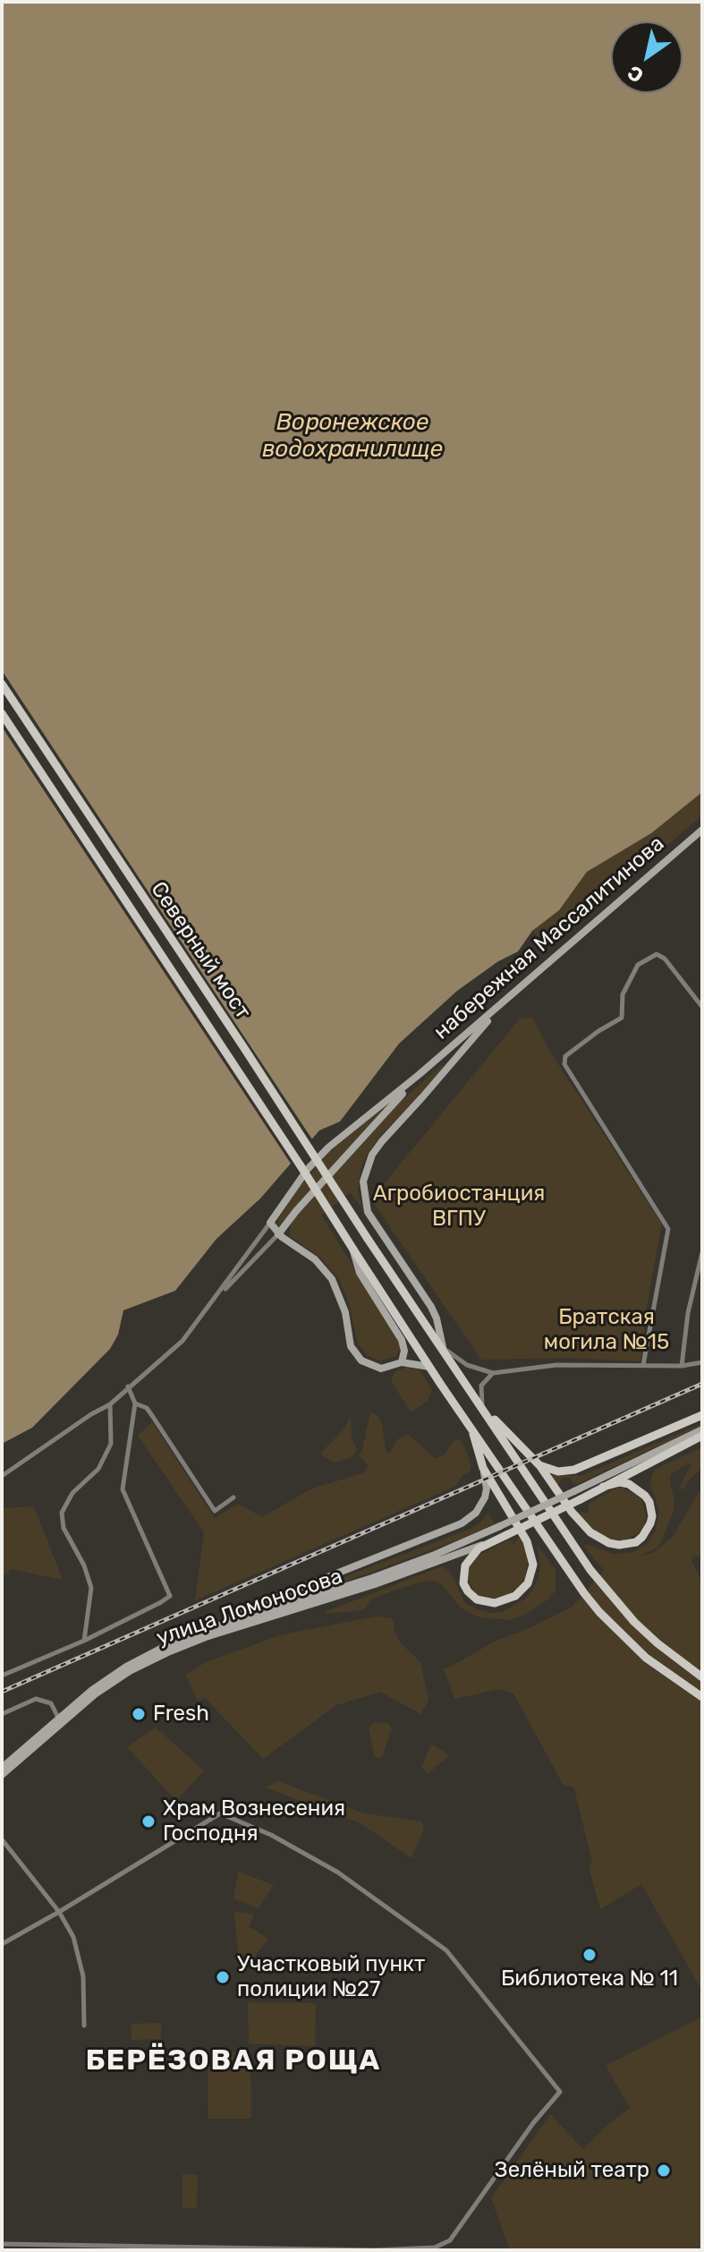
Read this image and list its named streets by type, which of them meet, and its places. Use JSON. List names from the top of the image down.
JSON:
{
  "streets": {
    "main road": ["набережная Массалитинова", "Северный мост", "улица Ломоносова"]
  },
  "districts": ["БЕРЁЗОВАЯ РОЩА"],
  "water": ["Воронежское водохранилище"],
  "parks": ["Агробиостанция ВГПУ", "Братская могила №15"],
  "places": [
    "Fresh",
    "Храм Вознесения Господня",
    "Библиотека № 11",
    "Участковый пункт полиции №27",
    "Зелёный театр"
  ],
  "north": "bottom left"
}
